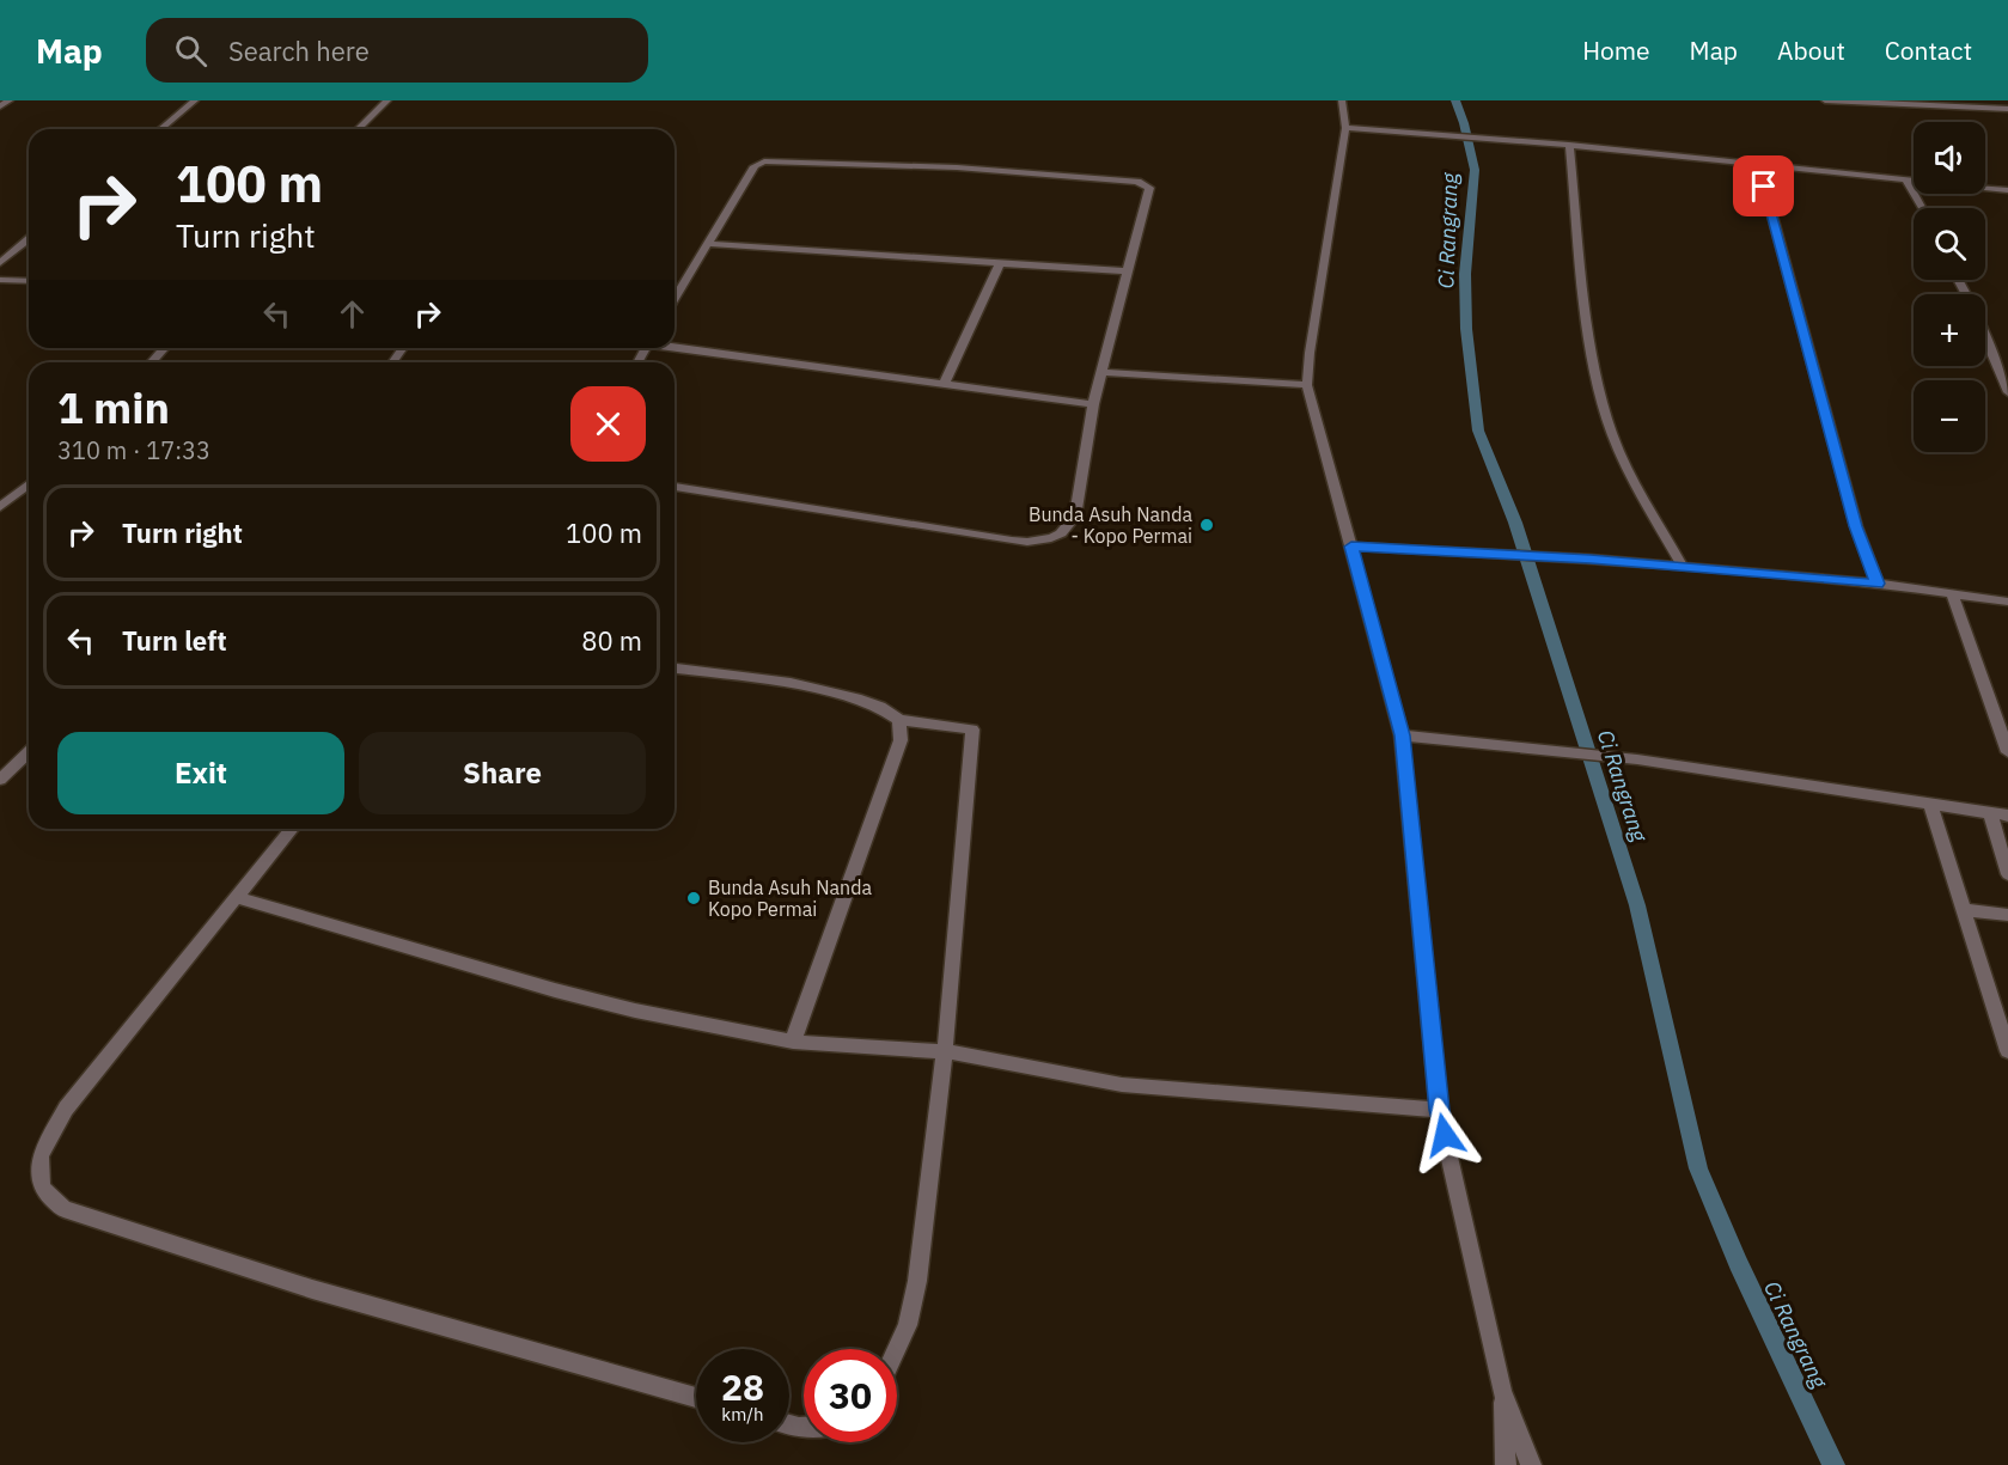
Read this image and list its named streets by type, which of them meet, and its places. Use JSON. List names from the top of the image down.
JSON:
{
  "water": ["Ci Rangrang"],
  "places": ["Bunda Asuh Nanda - Kopo Permai", "Bunda Asuh Nanda Kopo Permai"],
  "page": {
    "header": "Map",
    "search": "Search here",
    "nav": [
      "Home",
      "Map",
      "About",
      "Contact"
    ],
    "map_buttons": ["+", "−"],
    "turn": ["100 m", "Turn right"],
    "heading": ["1 min", "310 m · 17:33"],
    "list": [
      {
        "name": "Turn right",
        "value": "100 m"
      },
      {
        "name": "Turn left",
        "value": "80 m"
      }
    ],
    "buttons": ["Exit", "Share"],
    "speed": "28 km/h",
    "limit": "30"
  }
}
